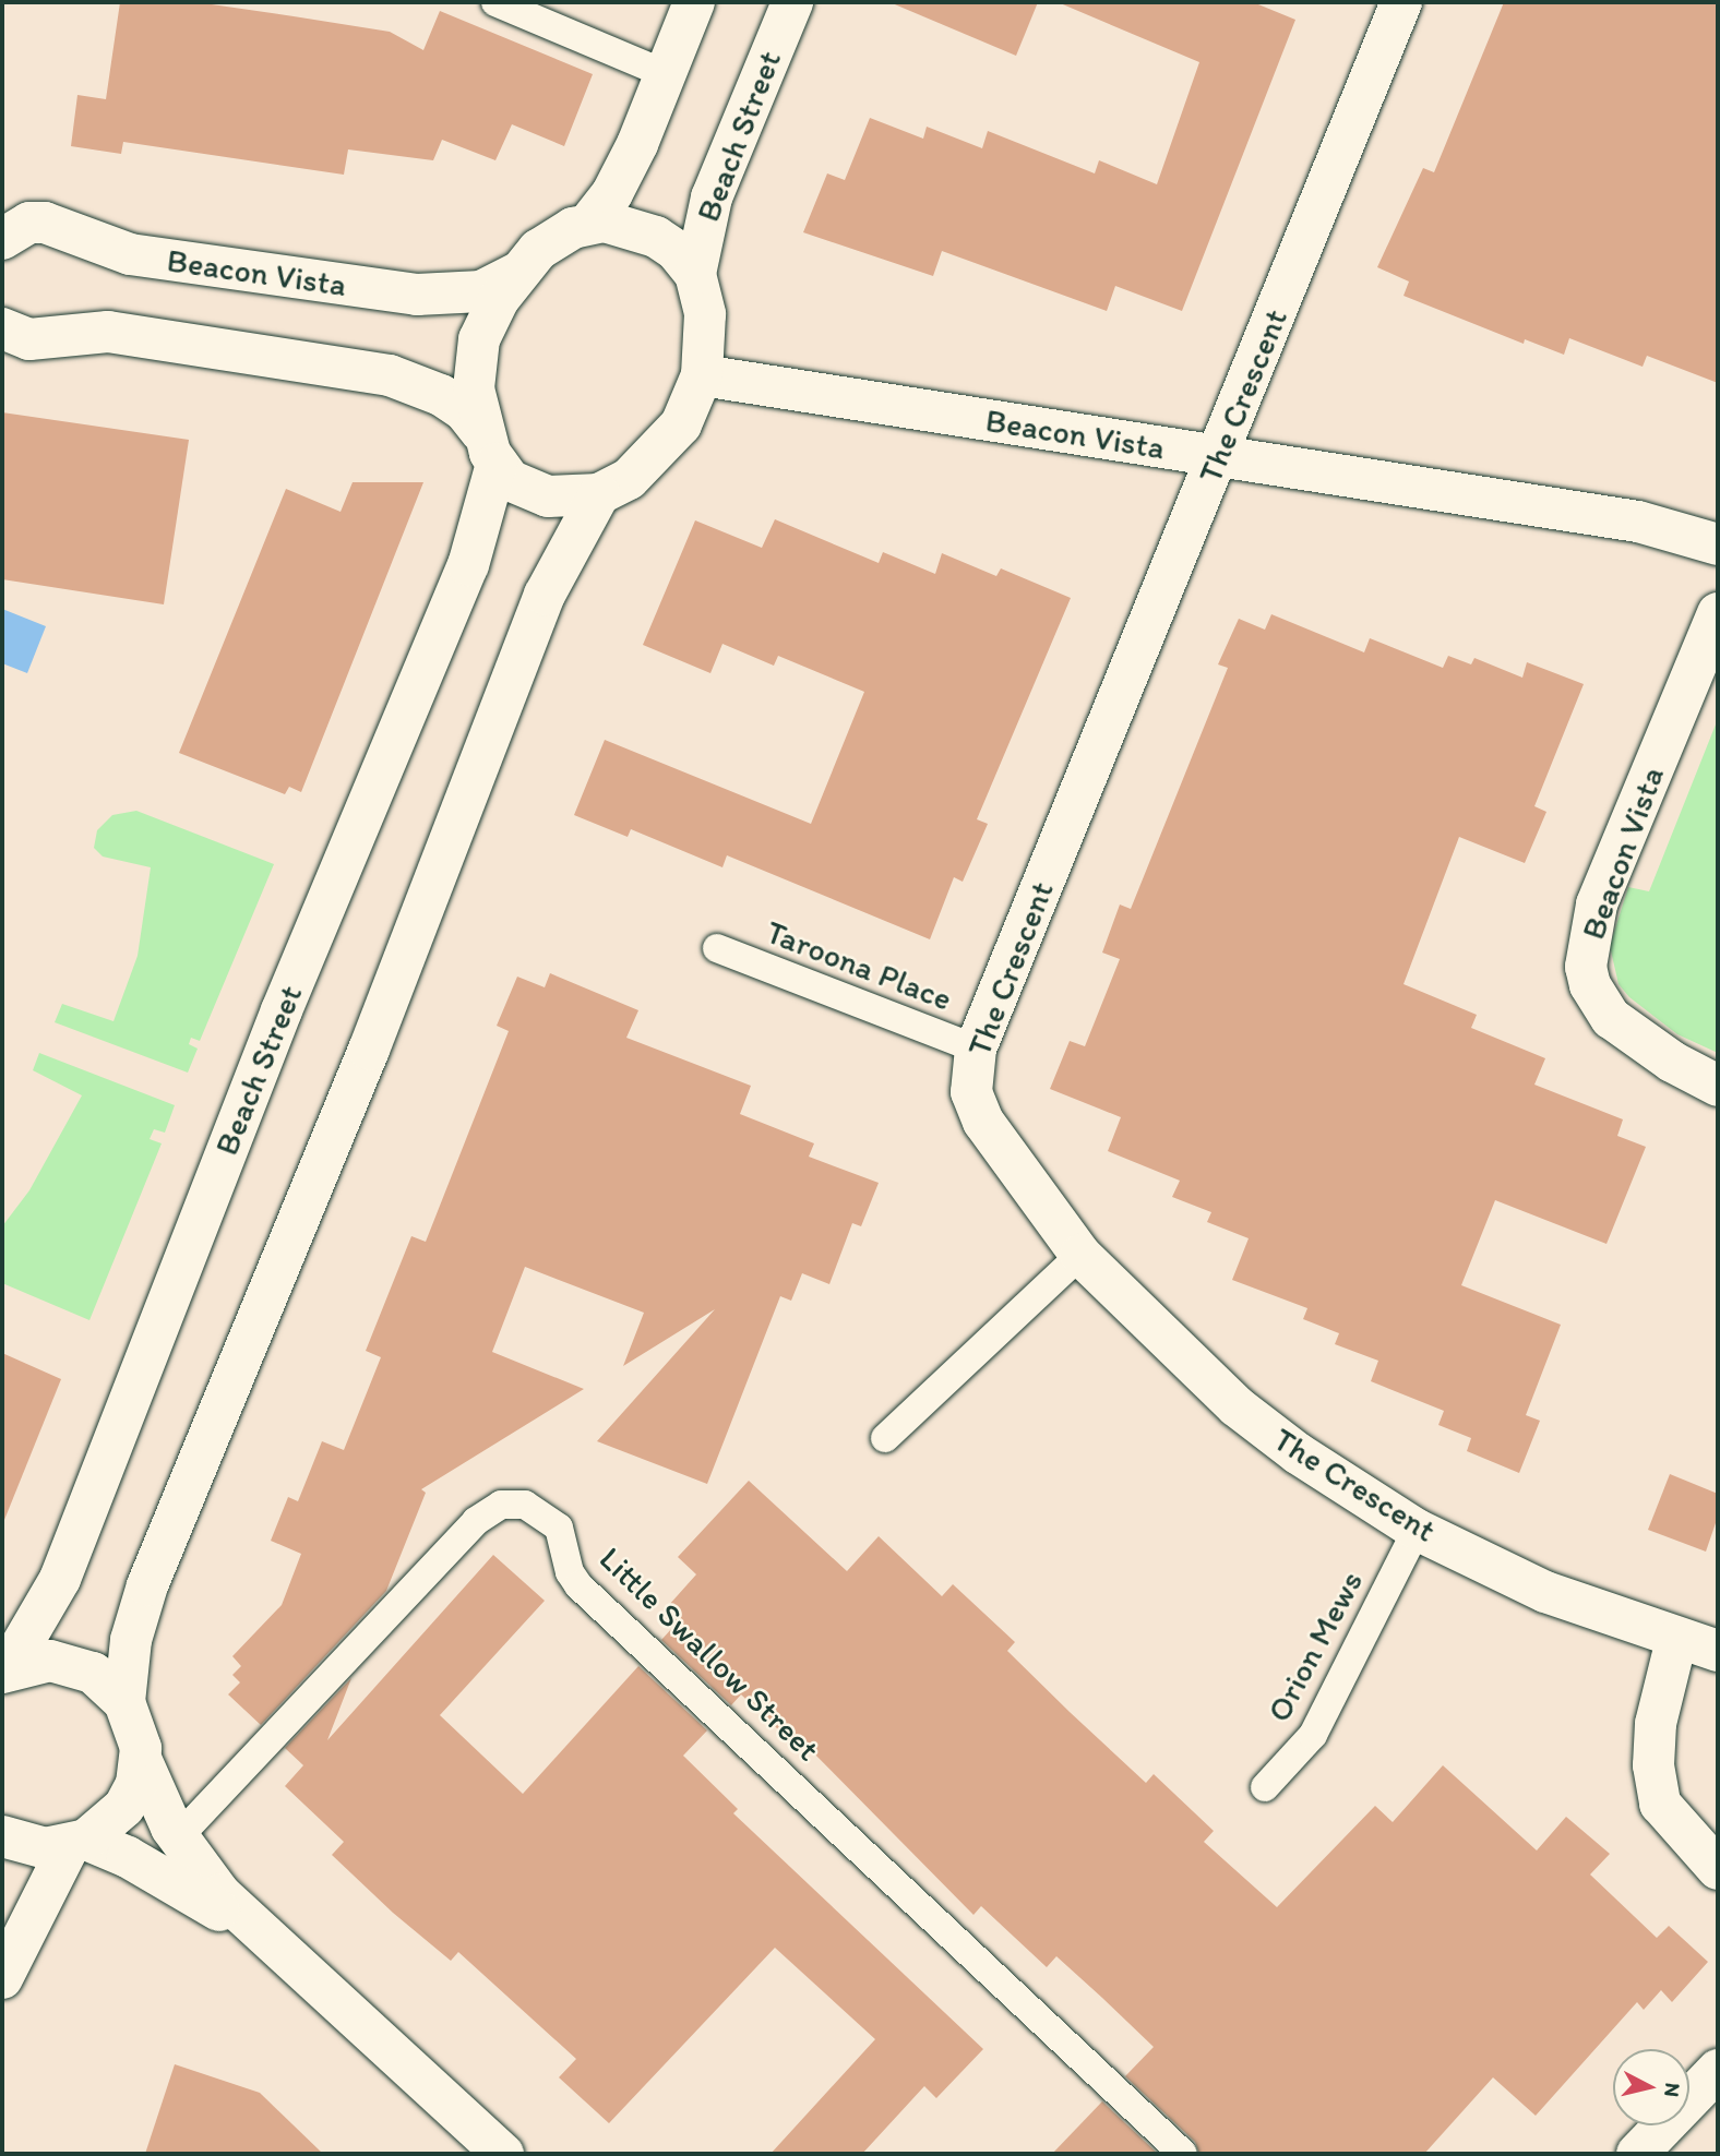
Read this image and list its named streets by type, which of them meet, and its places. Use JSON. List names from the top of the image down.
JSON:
{
  "streets": {
    "street": ["Beach Street", "Beacon Vista", "The Crescent"],
    "lane": ["Taroona Place", "Orion Mews", "Little Swallow Street"]
  },
  "crossings": [
    ["Beach Street", "Beacon Vista"],
    ["Beacon Vista", "The Crescent"],
    ["The Crescent", "Taroona Place"],
    ["The Crescent", "Orion Mews"]
  ],
  "north": "right"
}
